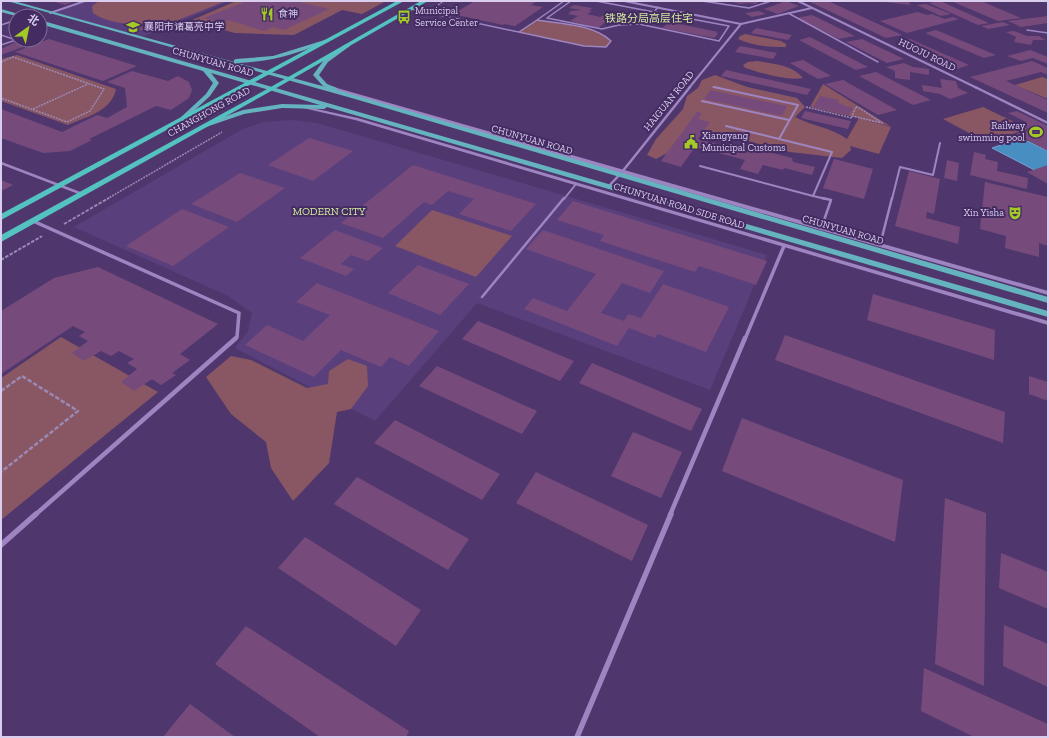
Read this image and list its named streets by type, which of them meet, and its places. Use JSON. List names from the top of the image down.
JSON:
{
  "streets": {
    "highway": ["CHANGHONG ROAD"],
    "main road": ["CHUNYUAN ROAD"],
    "street": ["HUOJU ROAD", "HAIGUAN ROAD", "CHUNYUAN ROAD SIDE ROAD"]
  },
  "crossings": [
    ["CHUNYUAN ROAD", "HAIGUAN ROAD"],
    ["CHUNYUAN ROAD", "CHANGHONG ROAD"],
    ["CHUNYUAN ROAD", "CHUNYUAN ROAD SIDE ROAD"],
    ["HAIGUAN ROAD", "CHUNYUAN ROAD SIDE ROAD"]
  ],
  "districts": ["铁路分局高层住宅", "MODERN CITY"],
  "places": {
    "restaurant": ["食神"],
    "bus stop": ["Municipal Service Center"],
    "school or university": ["襄阳市诸葛亮中学"],
    "sports": ["Railway swimming pool"],
    "public building": ["Xiangyang Municipal Customs"],
    "theatre": ["Xin Yisha"]
  },
  "north": "top right"
}
